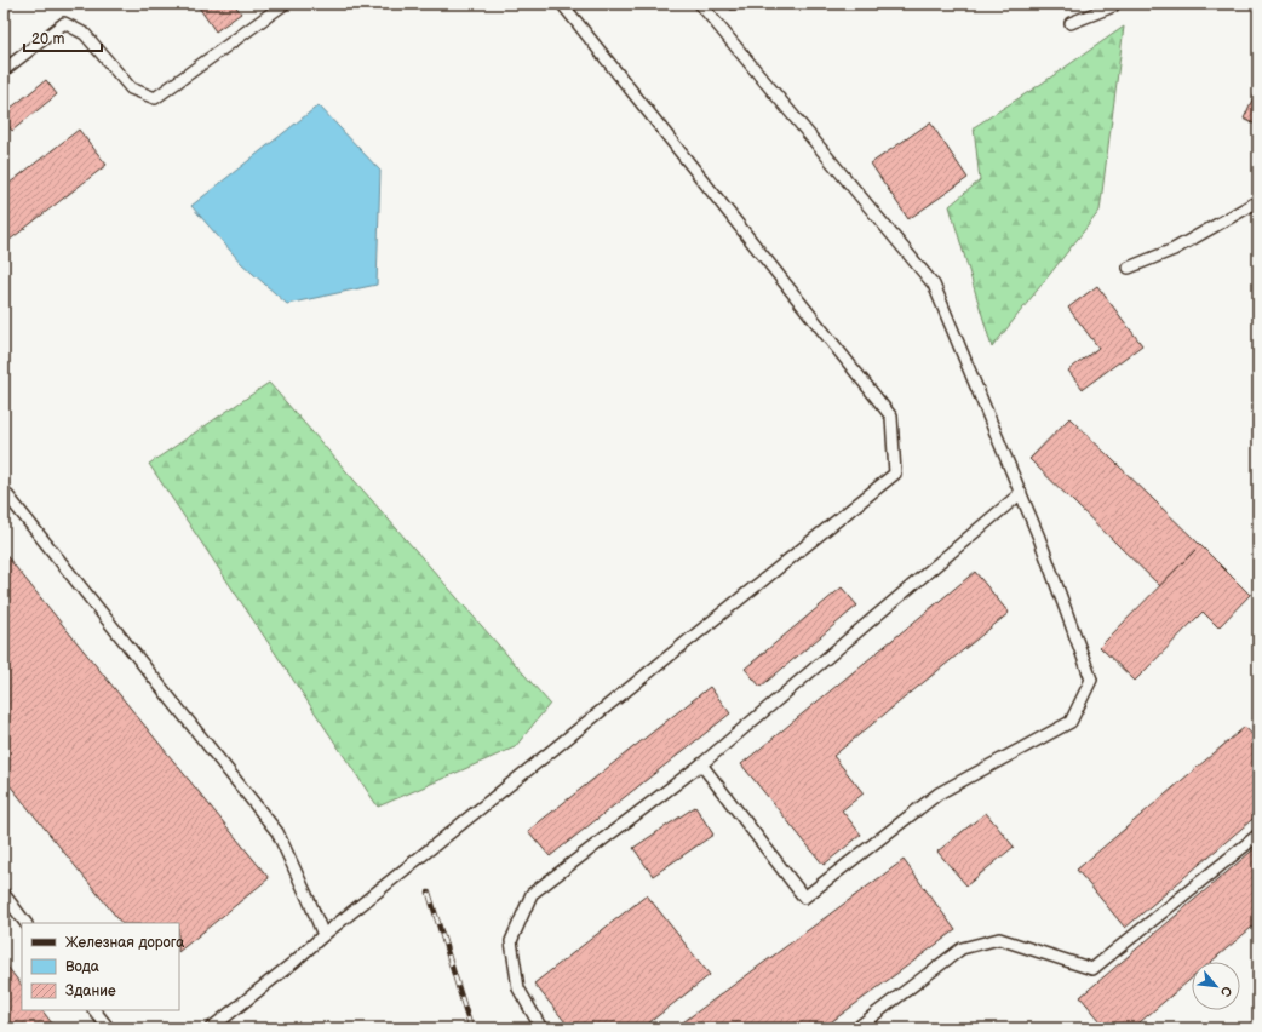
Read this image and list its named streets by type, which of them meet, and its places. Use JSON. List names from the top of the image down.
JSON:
{
  "legend": ["Железная дорога", "Вода", "Здание"],
  "scale_bar": "20 m",
  "north": "bottom right"
}
